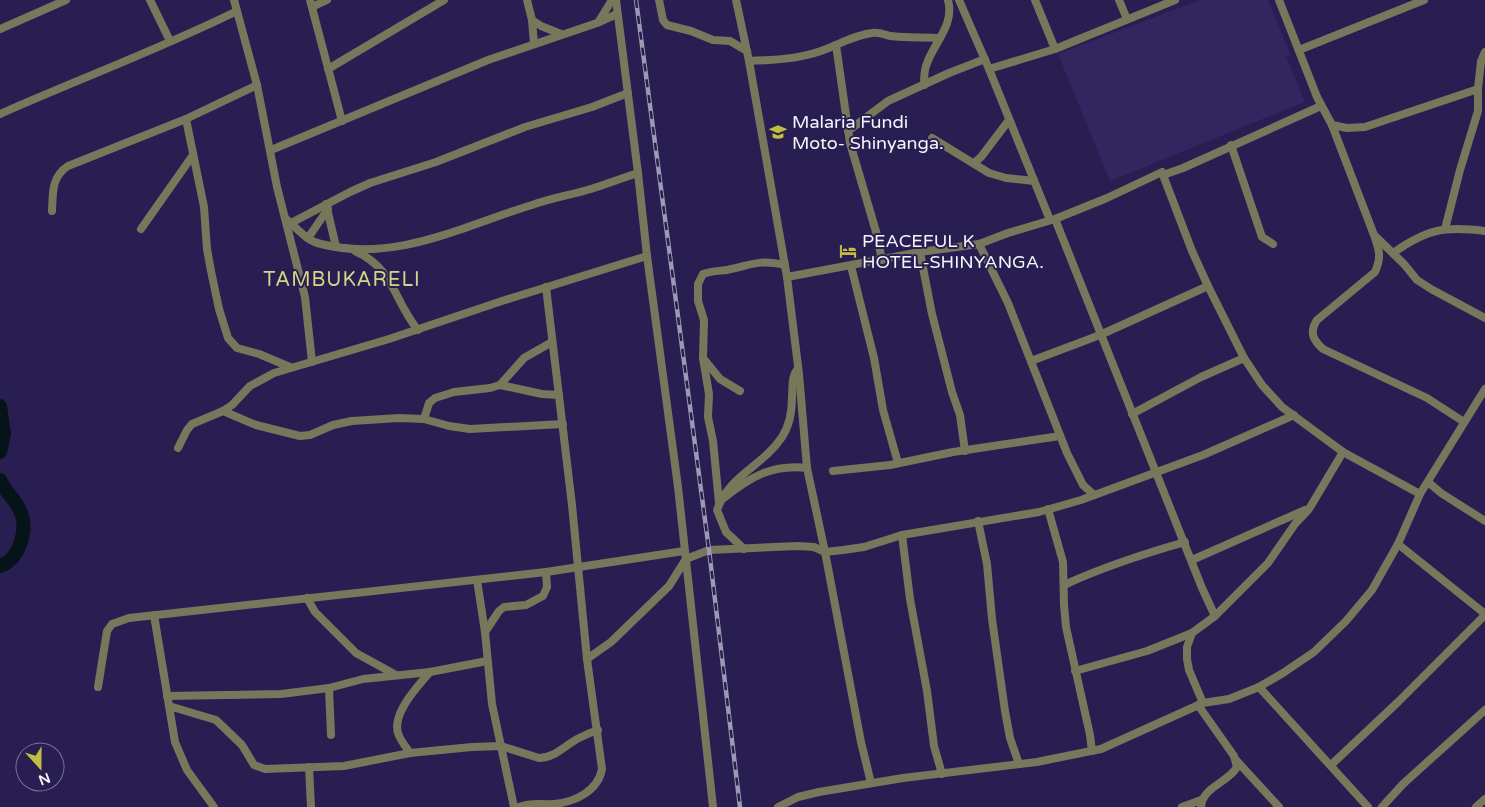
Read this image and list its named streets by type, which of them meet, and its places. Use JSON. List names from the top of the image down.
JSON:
{
  "districts": ["TAMBUKARELI"],
  "places": {
    "school or university": ["Malaria Fundi Moto- Shinyanga."],
    "hotel": ["PEACEFUL K HOTEL-SHINYANGA."]
  },
  "north": "bottom"
}
